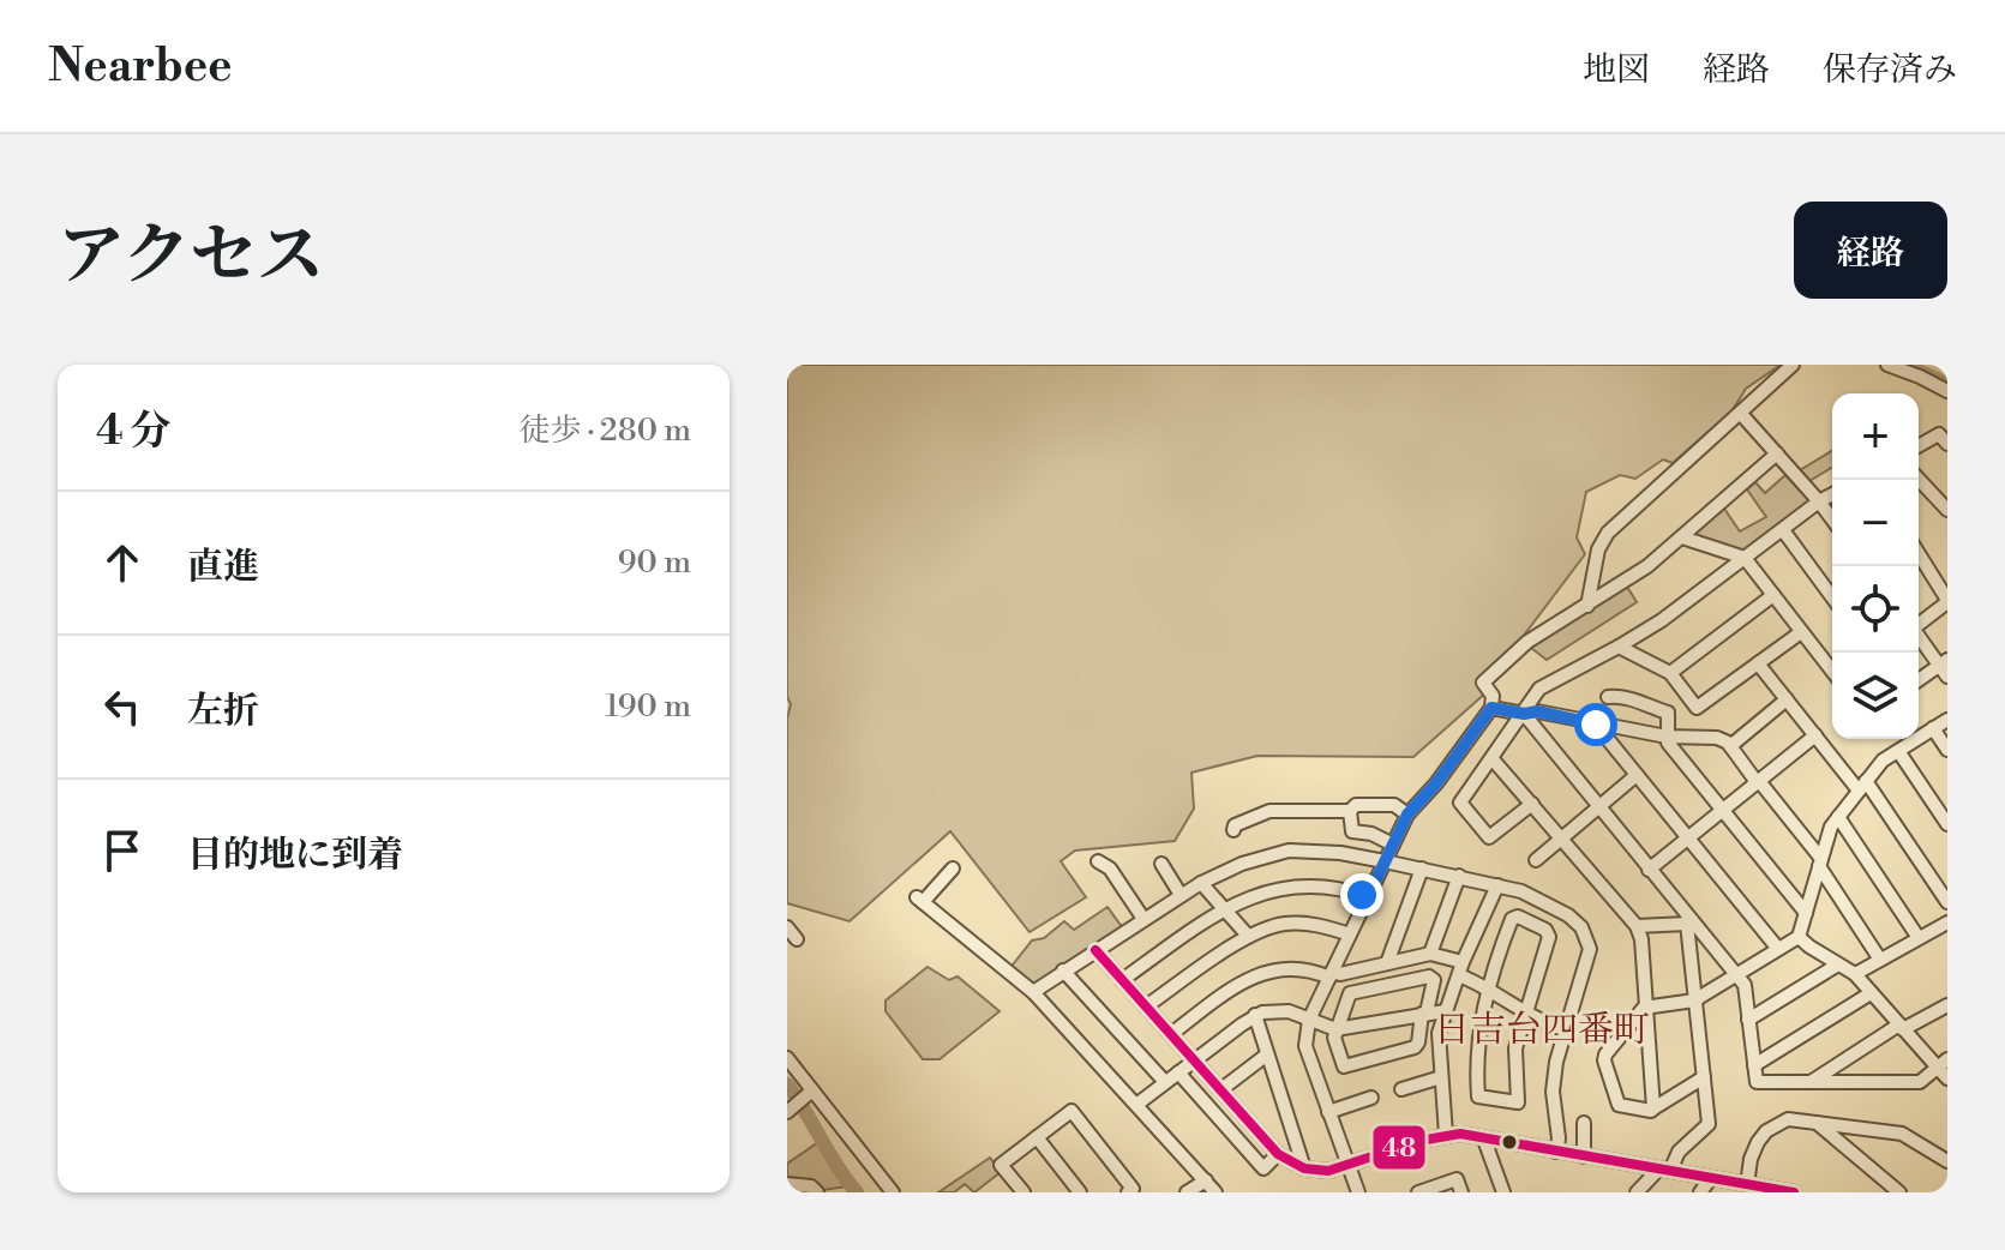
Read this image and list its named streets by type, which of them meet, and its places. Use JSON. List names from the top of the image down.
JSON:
{
  "districts": ["日吉台四番町"],
  "lines": ["transit line 48"],
  "page": {
    "header": "Nearbee",
    "nav": ["地図", "経路", "保存済み"],
    "title": "アクセス",
    "buttons": "経路",
    "heading": ["4 分", "徒歩 · 280 m"],
    "map_buttons": ["+", "−"],
    "list": [
      ["直進", "90 m"],
      ["左折", "190 m"],
      "目的地に到着"
    ]
  }
}
